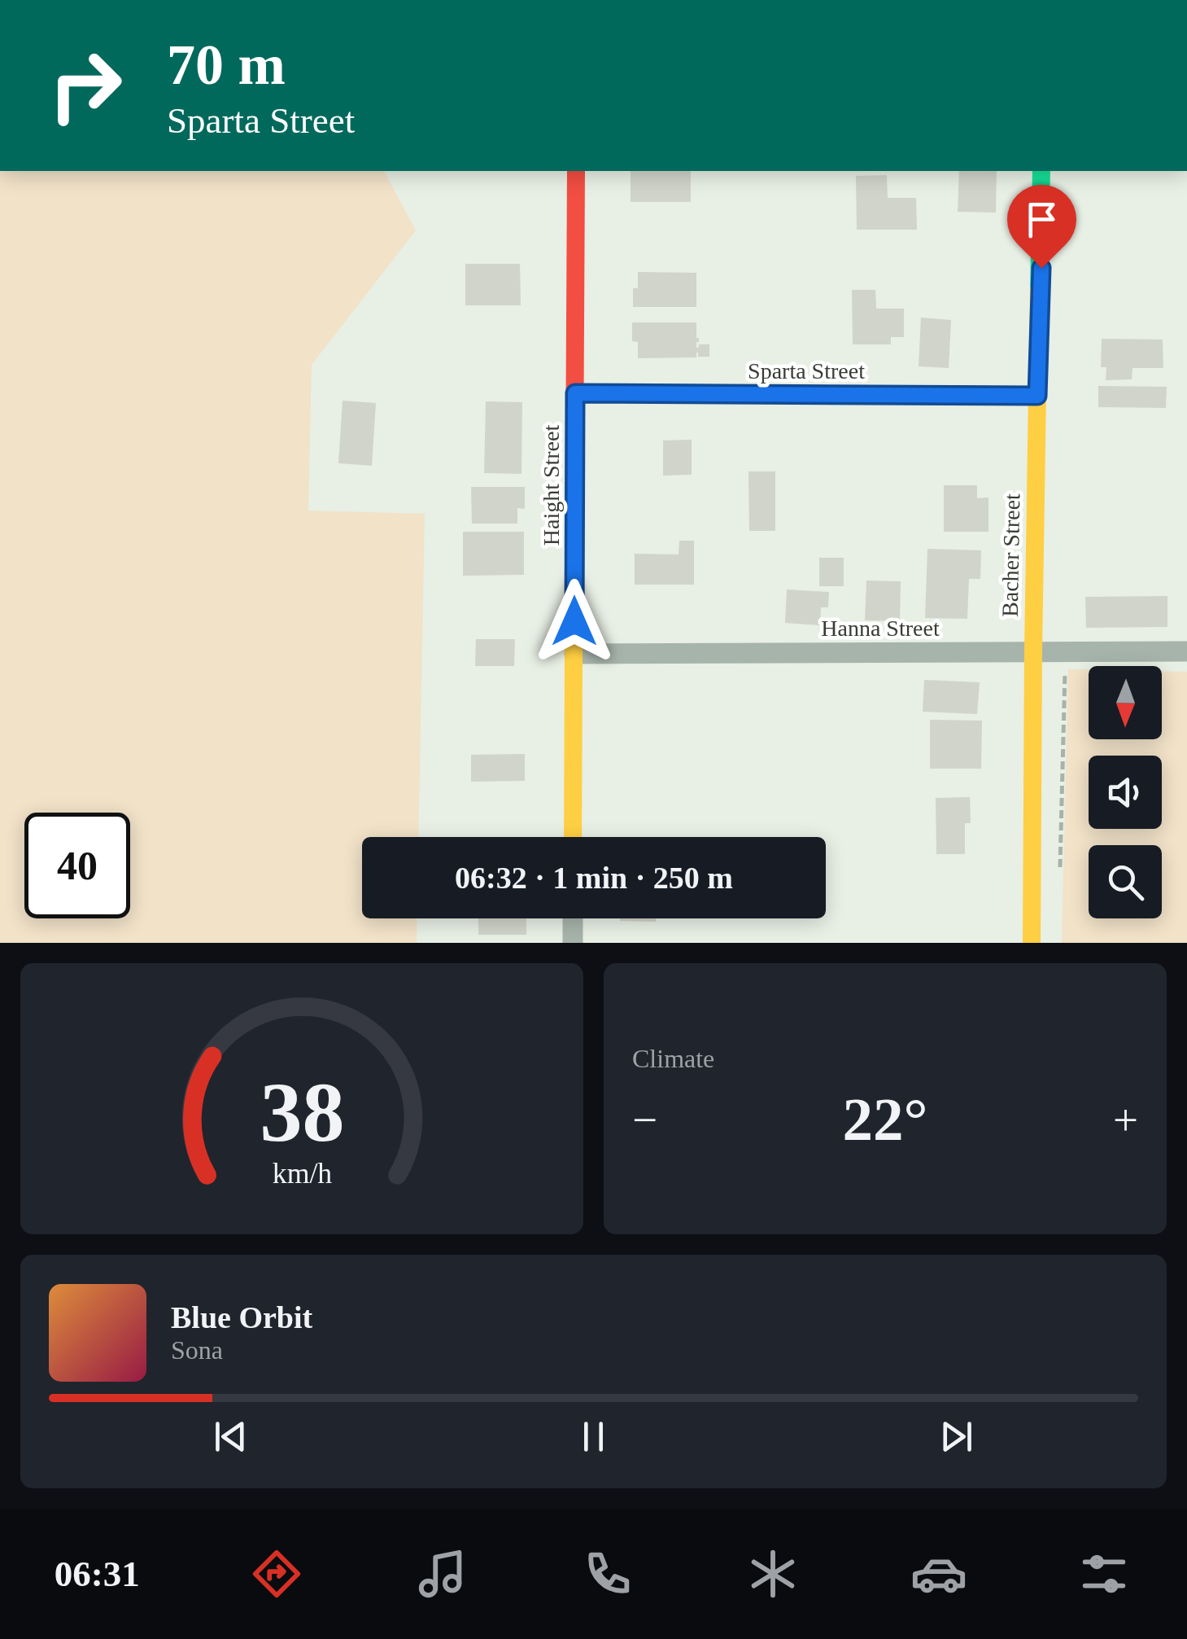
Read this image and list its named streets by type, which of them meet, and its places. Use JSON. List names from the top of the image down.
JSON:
{
  "streets": {
    "street": [
      "Sparta Street",
      "Haight Street",
      "Bacher Street",
      "Hanna Street"
    ]
  },
  "crossings": [
    ["Sparta Street", "Haight Street"],
    ["Sparta Street", "Bacher Street"],
    ["Haight Street", "Hanna Street"],
    ["Bacher Street", "Hanna Street"]
  ],
  "north": "bottom",
  "page": {
    "turn": ["70 m", "Sparta Street"],
    "limit": "40",
    "trip": "06:32 · 1 min · 250 m",
    "tile": "Climate",
    "heat": ["−", "22°", "+"],
    "song": ["Blue Orbit", "Sona"],
    "tabs": "06:31",
    "gauge": ["38", "km/h"]
  }
}
